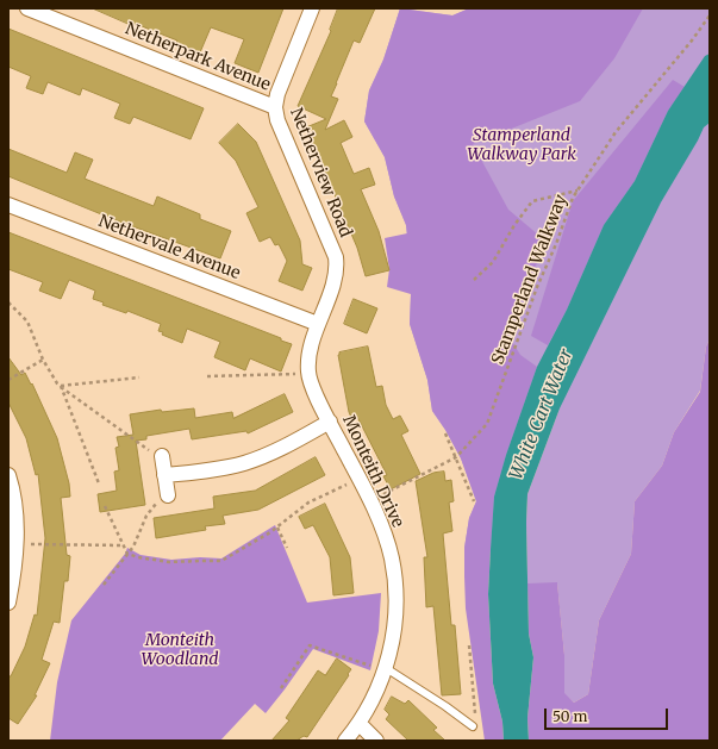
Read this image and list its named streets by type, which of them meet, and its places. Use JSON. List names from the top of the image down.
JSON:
{
  "streets": {
    "street": [
      "Netherpark Avenue",
      "Netherview Road",
      "Nethervale Avenue",
      "Monteith Drive"
    ],
    "path": ["Stamperland Walkway"]
  },
  "crossings": [
    ["Netherpark Avenue", "Netherview Road"],
    ["Netherview Road", "Nethervale Avenue"],
    ["Netherview Road", "Monteith Drive"],
    ["Nethervale Avenue", "Monteith Drive"],
    ["Stamperland Walkway", "Monteith Drive"]
  ],
  "water": ["White Cart Water"],
  "parks": ["Stamperland Walkway Park", "Monteith Woodland"],
  "scale_bar": "50 m"
}
